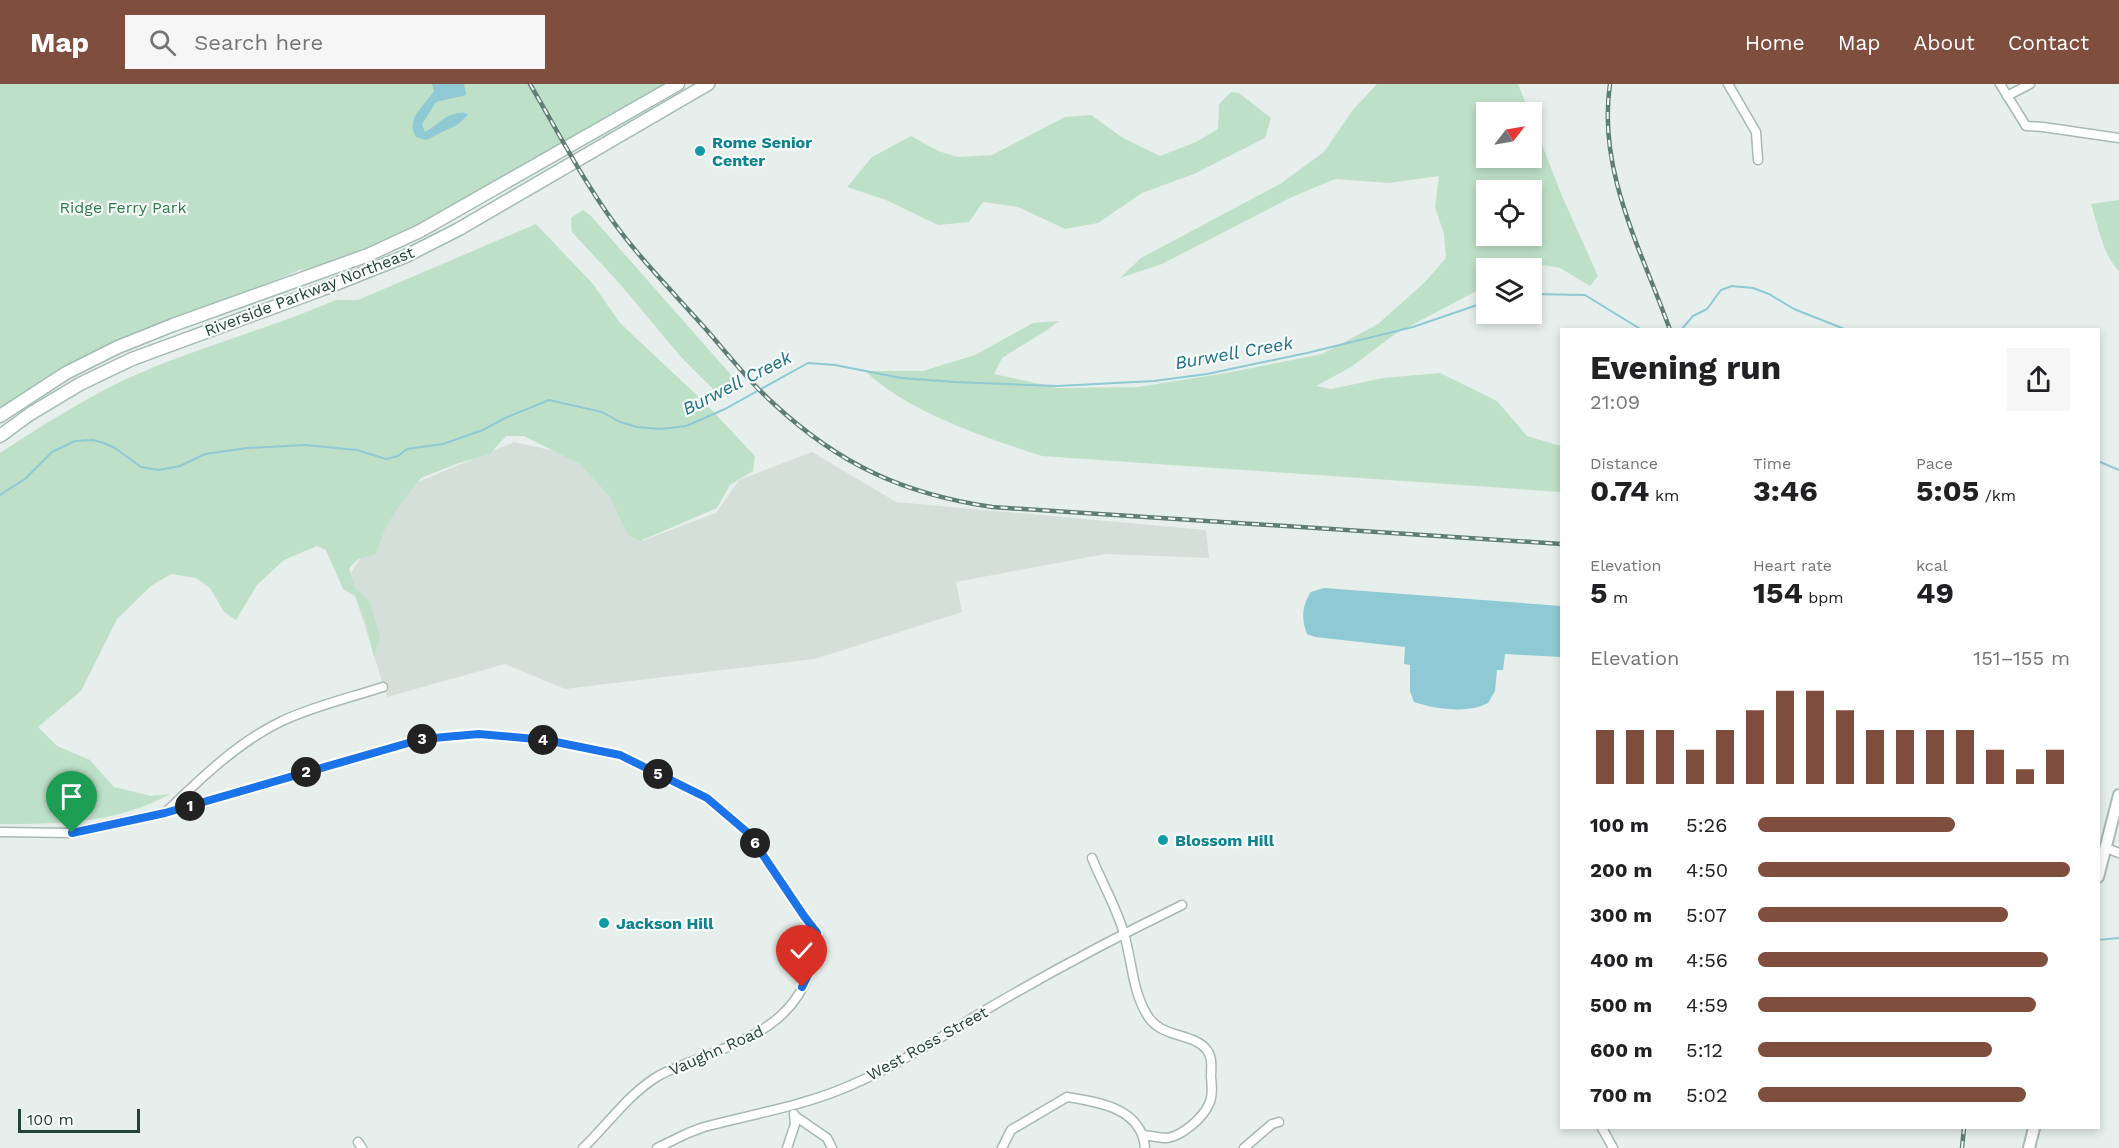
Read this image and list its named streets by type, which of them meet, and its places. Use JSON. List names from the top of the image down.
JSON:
{
  "streets": {
    "main road": ["Riverside Parkway Northeast"],
    "street": ["West Ross Street", "Vaughn Road"]
  },
  "water": ["Burwell Creek"],
  "parks": ["Ridge Ferry Park"],
  "places": ["Rome Senior Center", "Blossom Hill", "Jackson Hill"],
  "scale_bar": "100 m",
  "north": "top right",
  "page": {
    "header": "Map",
    "search": "Search here",
    "nav": [
      "Home",
      "Map",
      "About",
      "Contact"
    ],
    "heading": ["Evening run", "21:09"],
    "stats": [
      ["Distance", "0.74 km"],
      ["Time", "3:46"],
      ["Pace", "5:05 /km"],
      ["Elevation", "5 m"],
      ["Heart rate", "154 bpm"],
      ["kcal", "49"]
    ],
    "chart": ["Elevation", "151–155 m"],
    "pins": [
      "3",
      "4",
      "2",
      "5",
      "1",
      "6"
    ],
    "list": [
      {
        "name": "100 m",
        "note": "5:26"
      },
      {
        "name": "200 m",
        "note": "4:50"
      },
      {
        "name": "300 m",
        "note": "5:07"
      },
      {
        "name": "400 m",
        "note": "4:56"
      },
      {
        "name": "500 m",
        "note": "4:59"
      },
      {
        "name": "600 m",
        "note": "5:12"
      },
      {
        "name": "700 m",
        "note": "5:02"
      }
    ],
    "scale": "100 m"
  }
}
